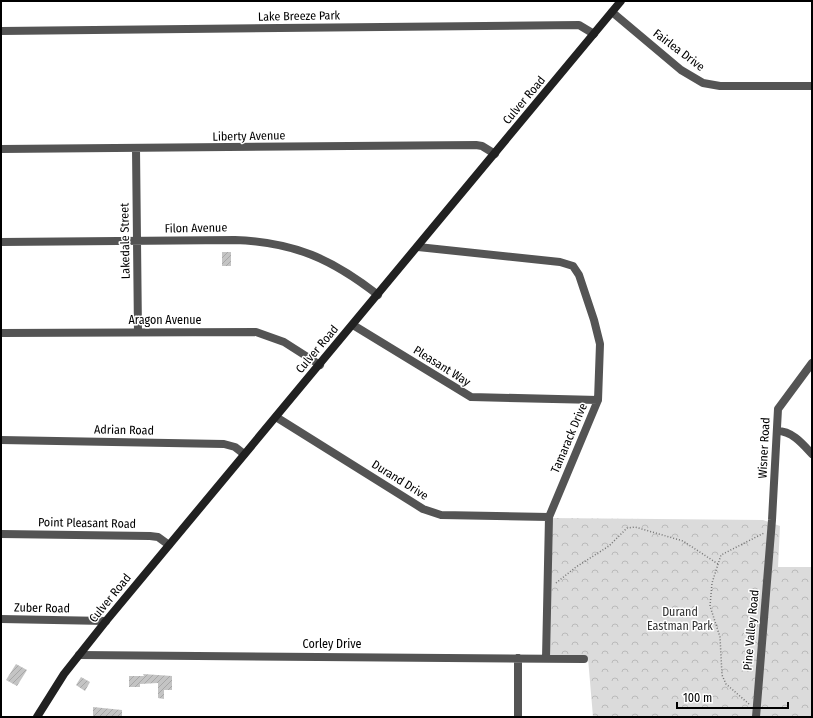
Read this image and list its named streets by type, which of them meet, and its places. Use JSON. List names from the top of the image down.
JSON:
{
  "streets": {
    "main road": ["Culver Road"],
    "street": [
      "Lake Breeze Park",
      "Fairlea Drive",
      "Liberty Avenue",
      "Filon Avenue",
      "Lakedale Street",
      "Aragon Avenue",
      "Pleasant Way",
      "Adrian Road",
      "Tamarack Drive",
      "Wisner Road",
      "Durand Drive",
      "Point Pleasant Road",
      "Zuber Road",
      "Pine Valley Road",
      "Corley Drive"
    ]
  },
  "crossings": [
    ["Lake Breeze Park", "Culver Road"],
    ["Fairlea Drive", "Culver Road"],
    ["Culver Road", "Liberty Avenue"],
    ["Culver Road", "Filon Avenue"],
    ["Culver Road", "Aragon Avenue"],
    ["Culver Road", "Pleasant Way"],
    ["Culver Road", "Adrian Road"],
    ["Culver Road", "Tamarack Drive"],
    ["Culver Road", "Durand Drive"],
    ["Culver Road", "Point Pleasant Road"],
    ["Culver Road", "Zuber Road"],
    ["Culver Road", "Corley Drive"],
    ["Liberty Avenue", "Lakedale Street"],
    ["Filon Avenue", "Lakedale Street"],
    ["Lakedale Street", "Aragon Avenue"],
    ["Pleasant Way", "Tamarack Drive"],
    ["Tamarack Drive", "Durand Drive"],
    ["Tamarack Drive", "Corley Drive"],
    ["Wisner Road", "Pine Valley Road"]
  ],
  "parks": ["Durand Eastman Park"],
  "scale_bar": "100 m"
}
